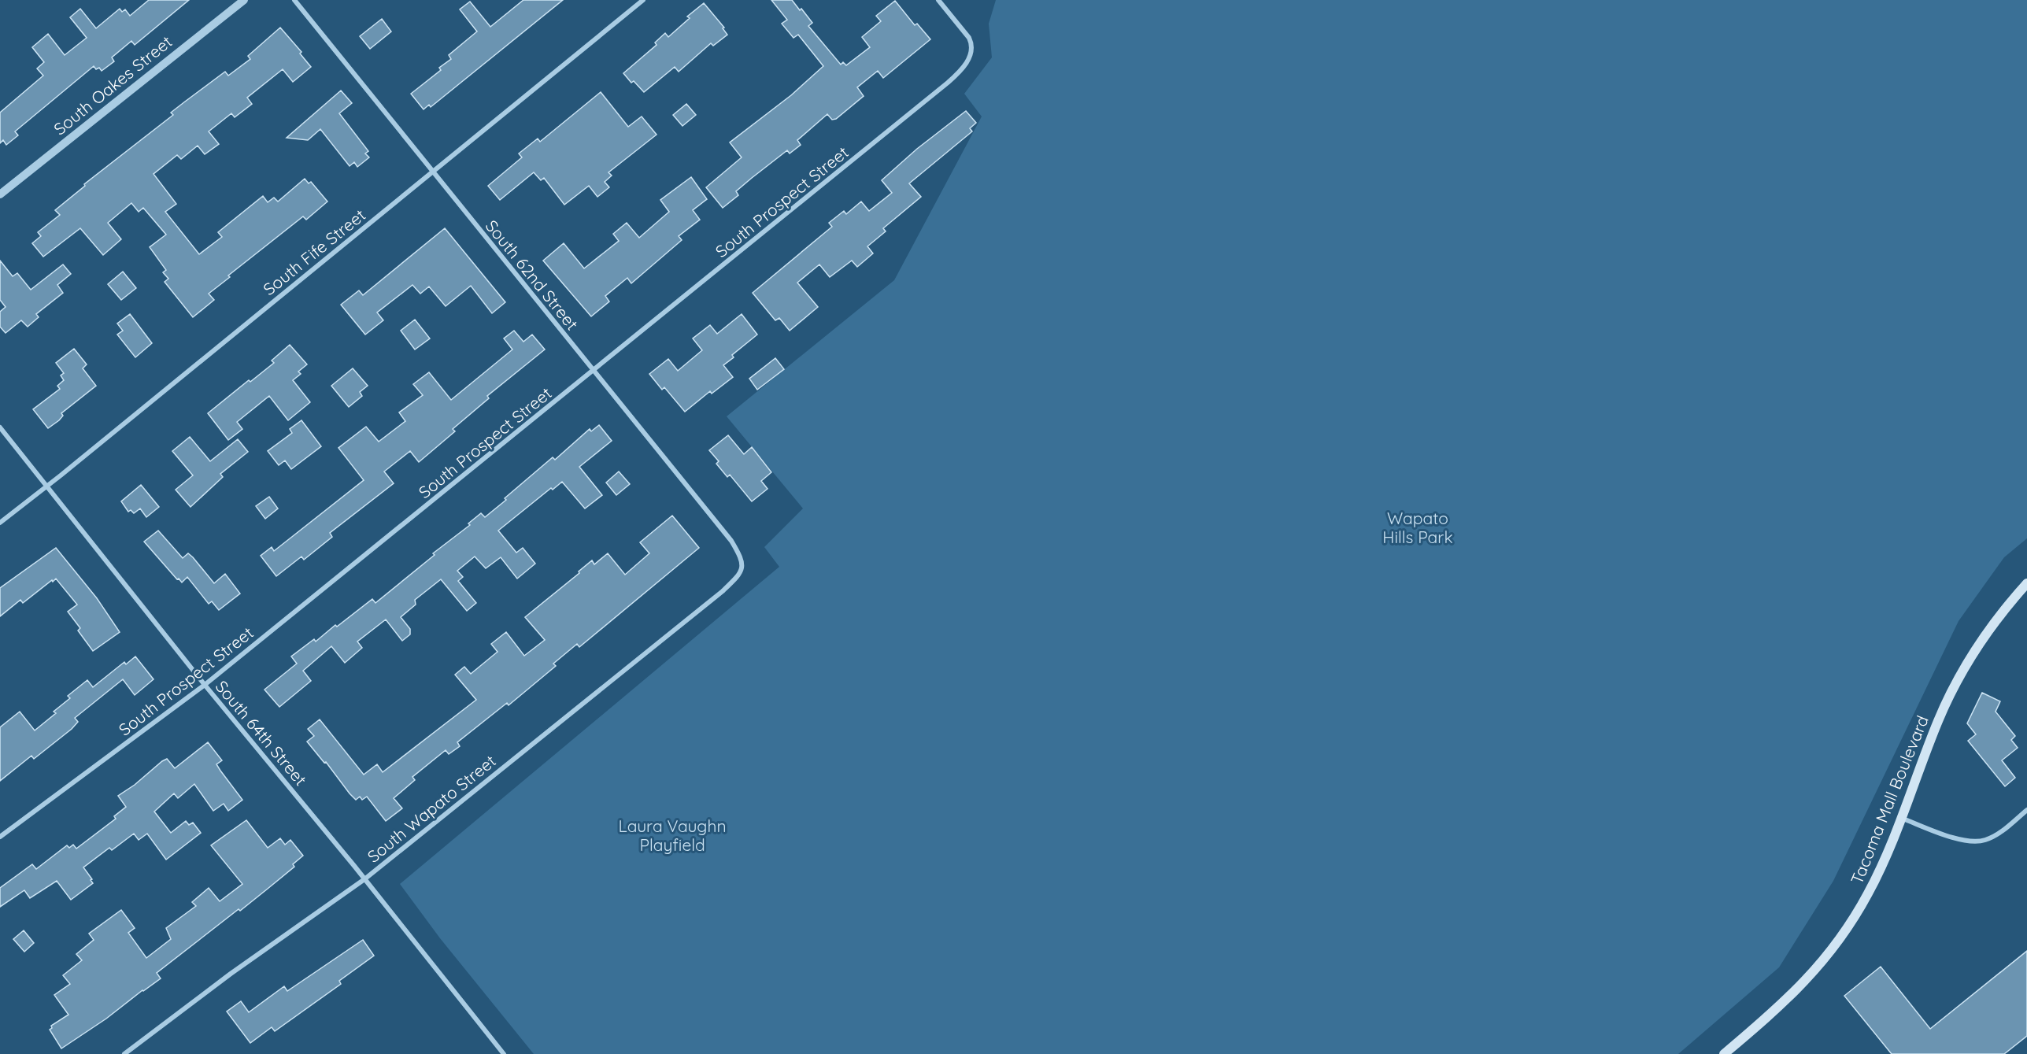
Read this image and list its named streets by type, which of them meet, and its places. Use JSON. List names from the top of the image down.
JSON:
{
  "streets": {
    "main road": ["Tacoma Mall Boulevard"],
    "street": [
      "South Oakes Street",
      "South Prospect Street",
      "South Fife Street",
      "South 62nd Street",
      "South 64th Street",
      "South Wapato Street"
    ]
  },
  "crossings": [
    ["South Prospect Street", "South 62nd Street"],
    ["South Prospect Street", "South 64th Street"],
    ["South Fife Street", "South 62nd Street"],
    ["South Fife Street", "South 64th Street"],
    ["South 62nd Street", "South Wapato Street"],
    ["South 64th Street", "South Wapato Street"]
  ],
  "parks": ["Wapato Hills Park", "Laura Vaughn Playfield"]
}
